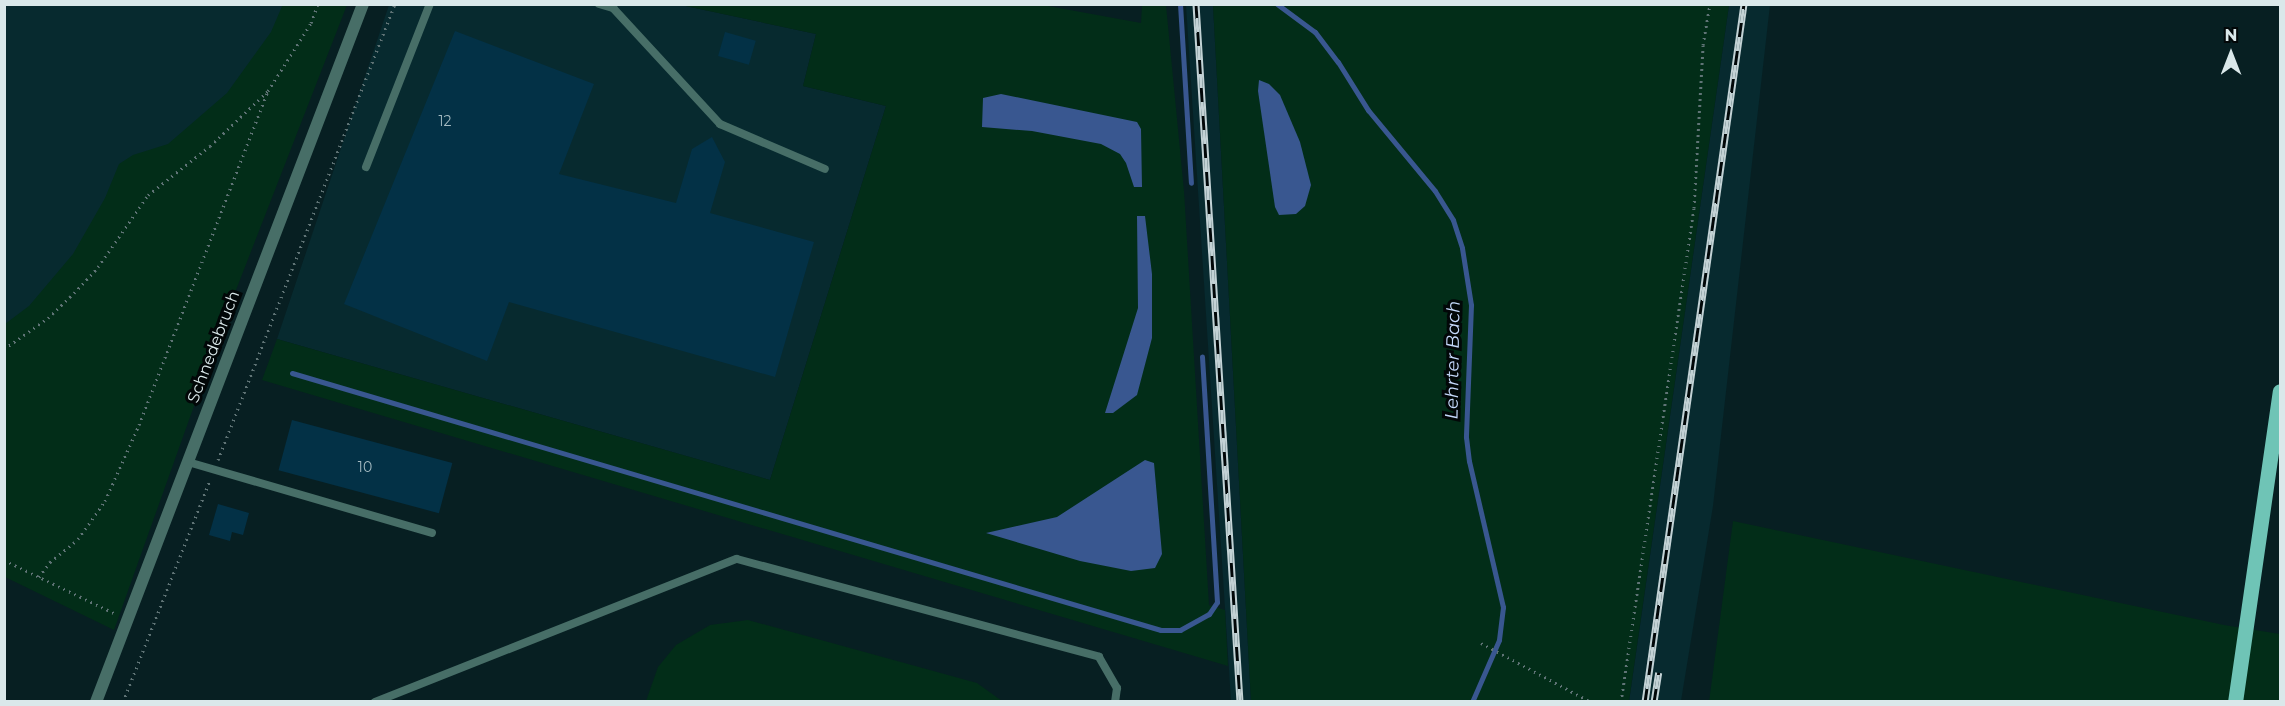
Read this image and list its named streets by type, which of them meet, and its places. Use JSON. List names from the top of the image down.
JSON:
{
  "streets": {
    "street": ["Schnedebruch"]
  },
  "water": ["Lehrter Bach"],
  "house_numbers": ["12", "10"],
  "north": "top"
}
